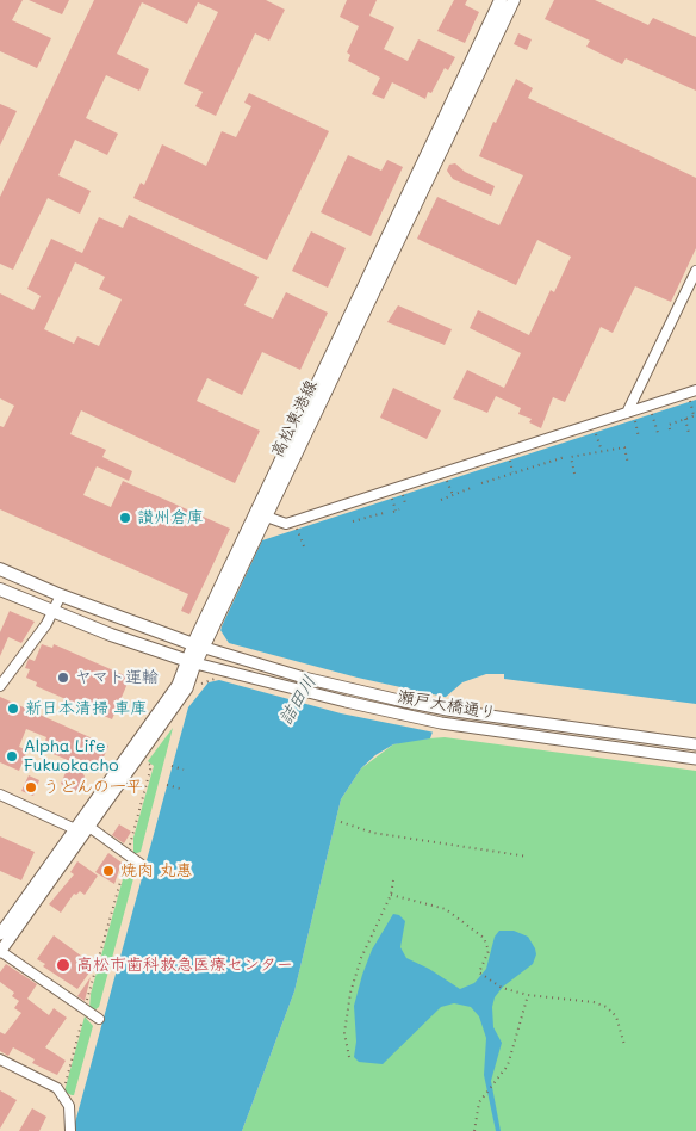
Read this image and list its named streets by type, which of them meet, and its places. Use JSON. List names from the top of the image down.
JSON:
{
  "streets": {
    "main road": ["高松東港線"],
    "street": ["瀬戸大橋通り"]
  },
  "crossings": [
    ["高松東港線", "瀬戸大橋通り"]
  ],
  "water": ["詰田川"],
  "places": [
    "讃州倉庫",
    "ヤマト運輸",
    "新日本清掃 車庫",
    "Alpha Life Fukuokacho",
    "うどんの一平",
    "焼肉 丸惠",
    "高松市歯科救急医療センター"
  ]
}
